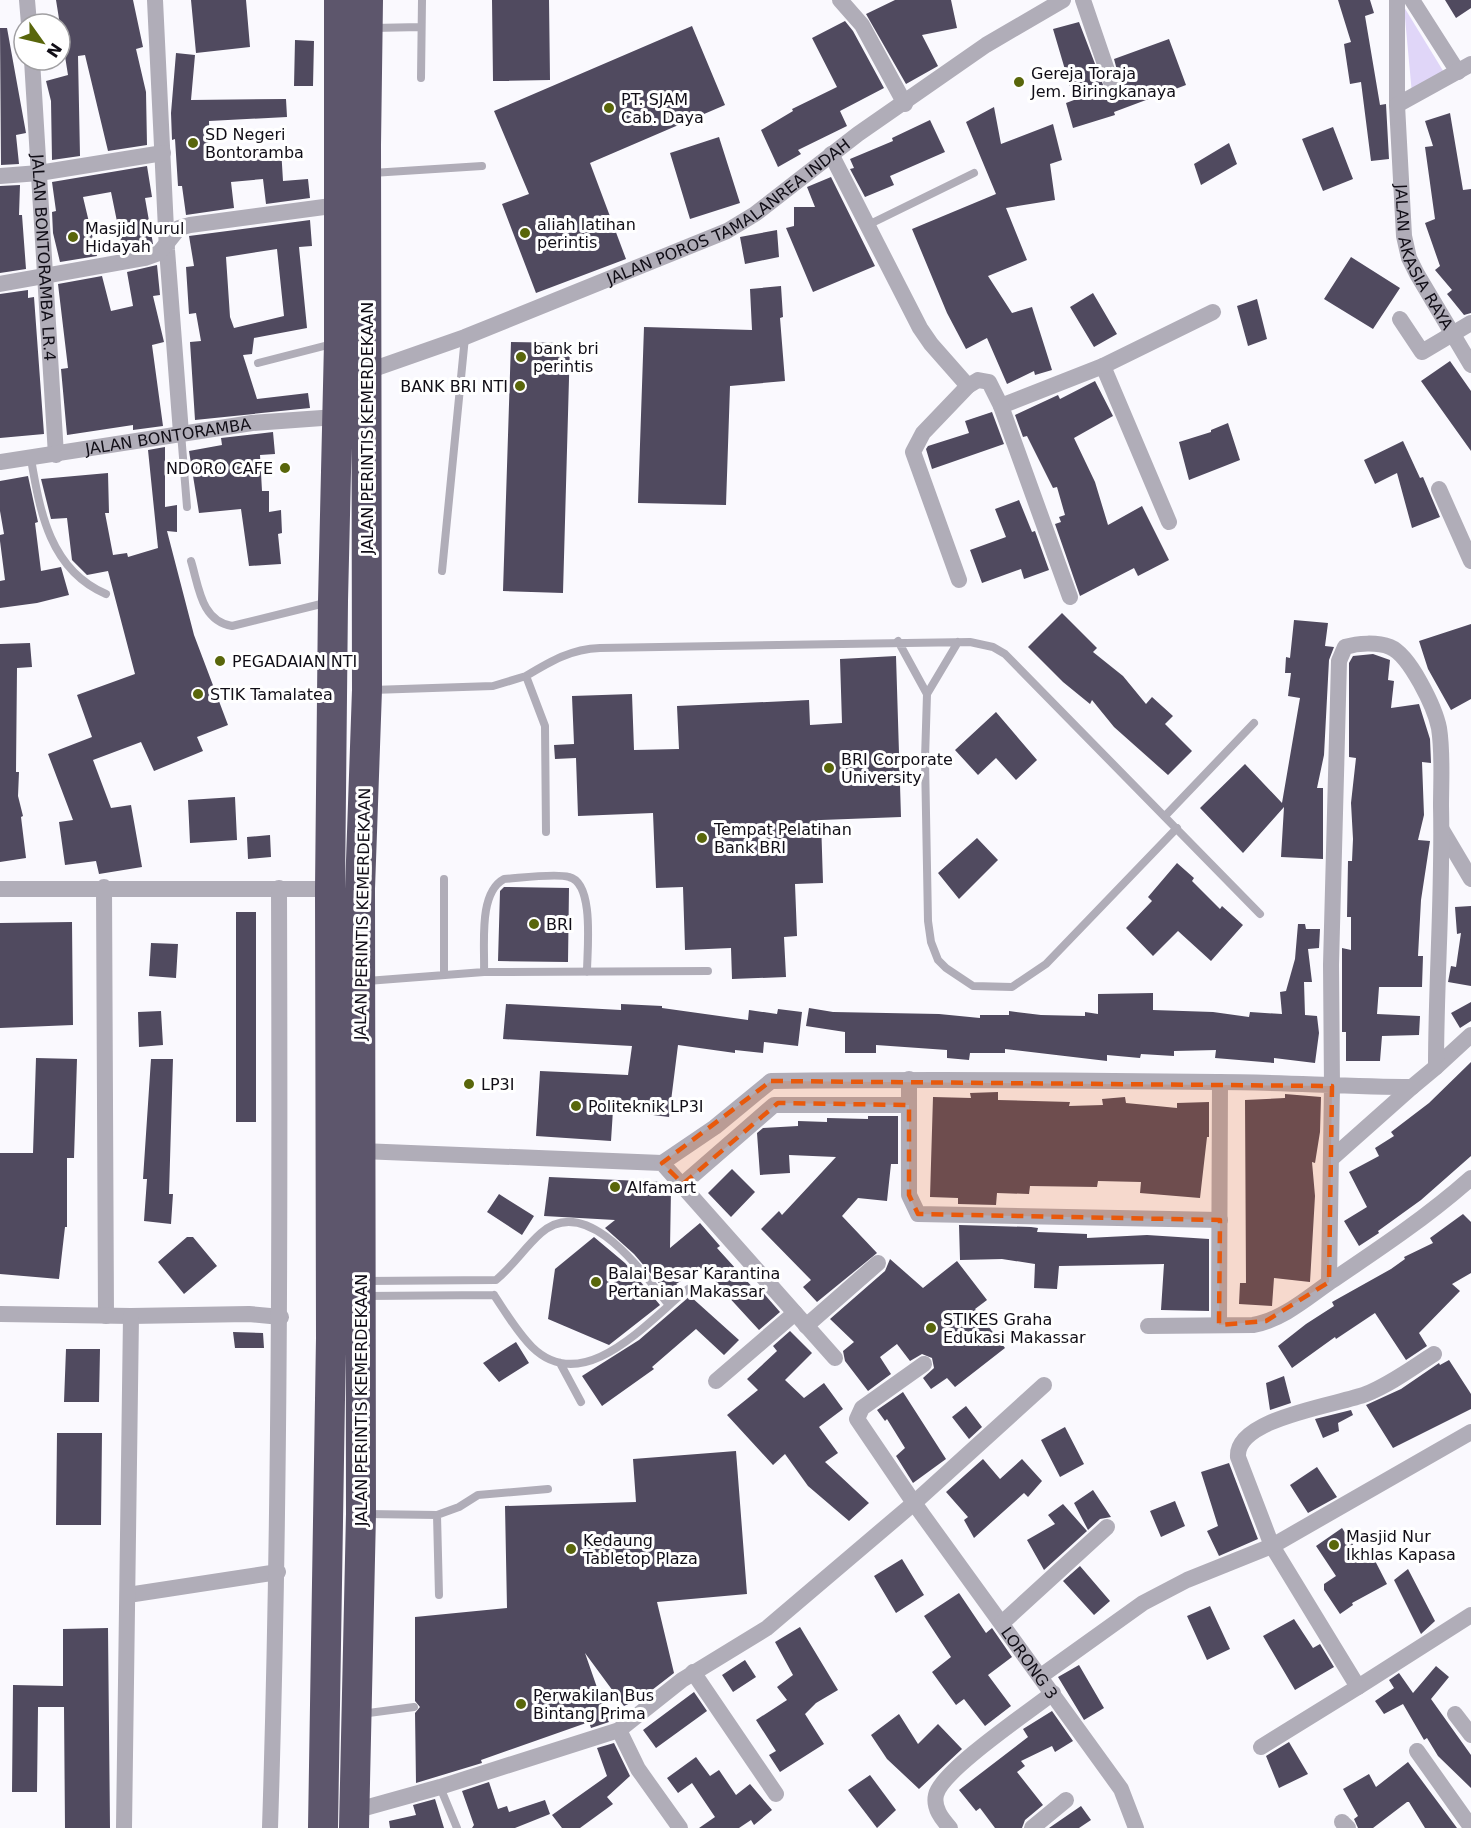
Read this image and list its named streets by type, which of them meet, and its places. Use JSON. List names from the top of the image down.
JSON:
{
  "streets": {
    "highway": ["JALAN PERINTIS KEMERDEKAAN"],
    "street": [
      "JALAN POROS TAMALANREA INDAH",
      "JALAN AKASIA RAYA",
      "JALAN BONTORAMBA LR.4",
      "JALAN BONTORAMBA",
      "LORONG 3"
    ]
  },
  "crossings": [
    ["JALAN POROS TAMALANREA INDAH", "JALAN PERINTIS KEMERDEKAAN"],
    ["JALAN BONTORAMBA LR.4", "JALAN BONTORAMBA"],
    ["JALAN PERINTIS KEMERDEKAAN", "JALAN BONTORAMBA"]
  ],
  "places": [
    "Gereja Toraja Jem. Biringkanaya",
    "PT. SJAM Cab. Daya",
    "SD Negeri Bontoramba",
    "aliah latihan perintis",
    "Masjid Nurul Hidayah",
    "bank bri perintis",
    "BANK BRI NTI",
    "NDORO CAFE",
    "PEGADAIAN NTI",
    "STIK Tamalatea",
    "BRI Corporate University",
    "Tempat Pelatihan Bank BRI",
    "BRI",
    "LP3I",
    "Politeknik LP3I",
    "Alfamart",
    "Balai Besar Karantina Pertanian Makassar",
    "STIKES Graha Edukasi Makassar",
    "Masjid Nur Ikhlas Kapasa",
    "Kedaung Tabletop Plaza",
    "Perwakilan Bus Bintang Prima"
  ],
  "north": "bottom right"
}
